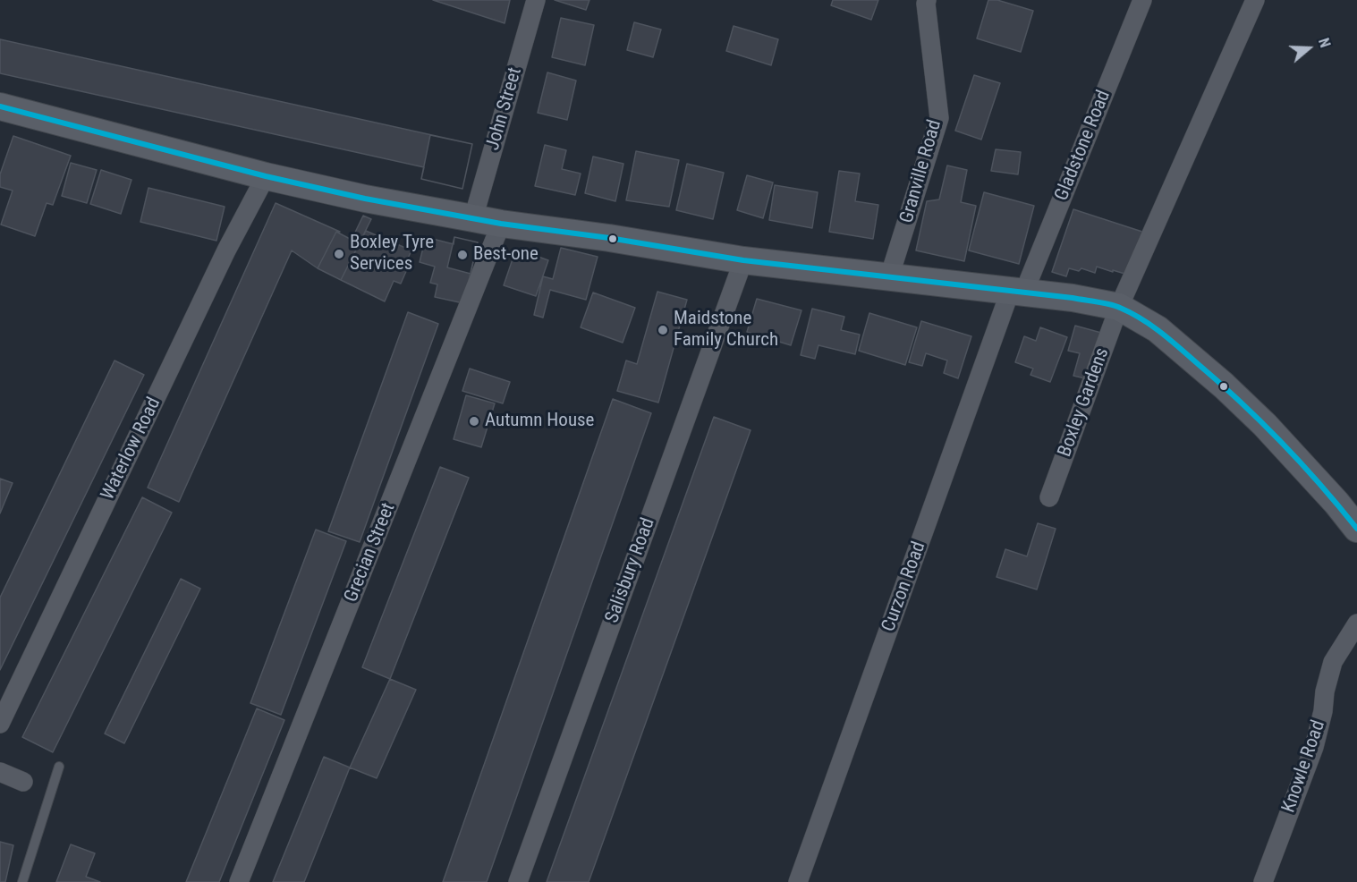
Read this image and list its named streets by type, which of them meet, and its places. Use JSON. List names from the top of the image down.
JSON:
{
  "streets": {
    "street": [
      "John Street",
      "Gladstone Road",
      "Granville Road",
      "Boxley Gardens",
      "Waterlow Road",
      "Grecian Street",
      "Salisbury Road",
      "Curzon Road",
      "Knowle Road"
    ]
  },
  "crossings": [
    ["Gladstone Road", "Curzon Road"]
  ],
  "places": [
    "Boxley Tyre Services",
    "Best-one",
    "Maidstone Family Church",
    "Autumn House"
  ],
  "north": "right"
}
